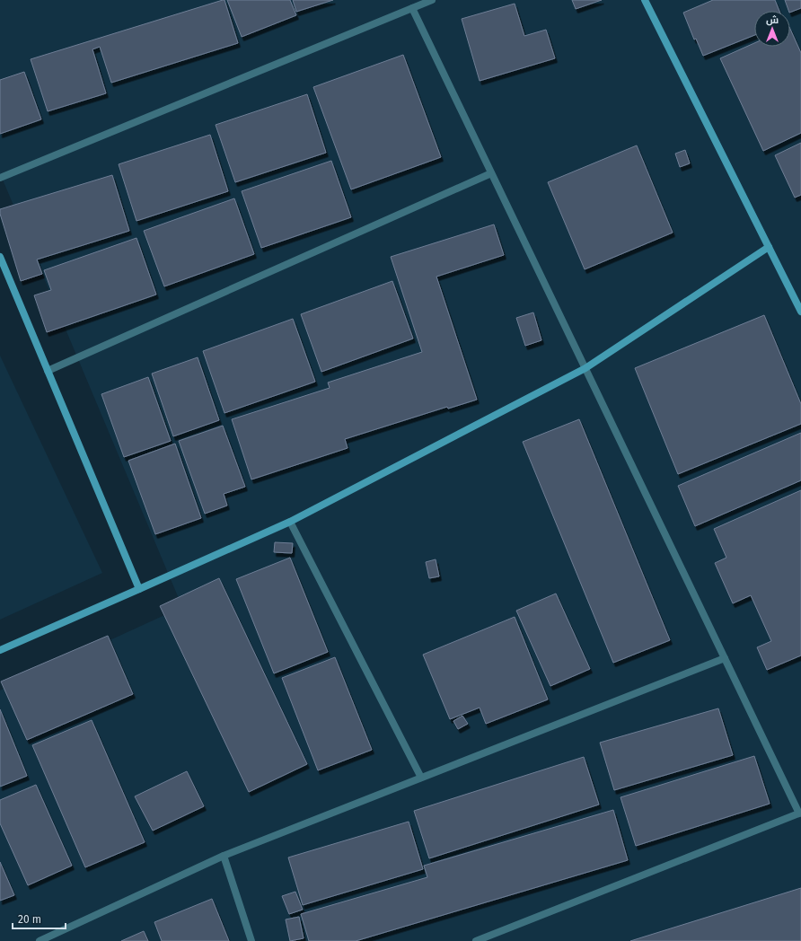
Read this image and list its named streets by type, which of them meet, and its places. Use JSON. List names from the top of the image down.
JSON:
{
  "scale_bar": "20 m",
  "north": "top"
}
